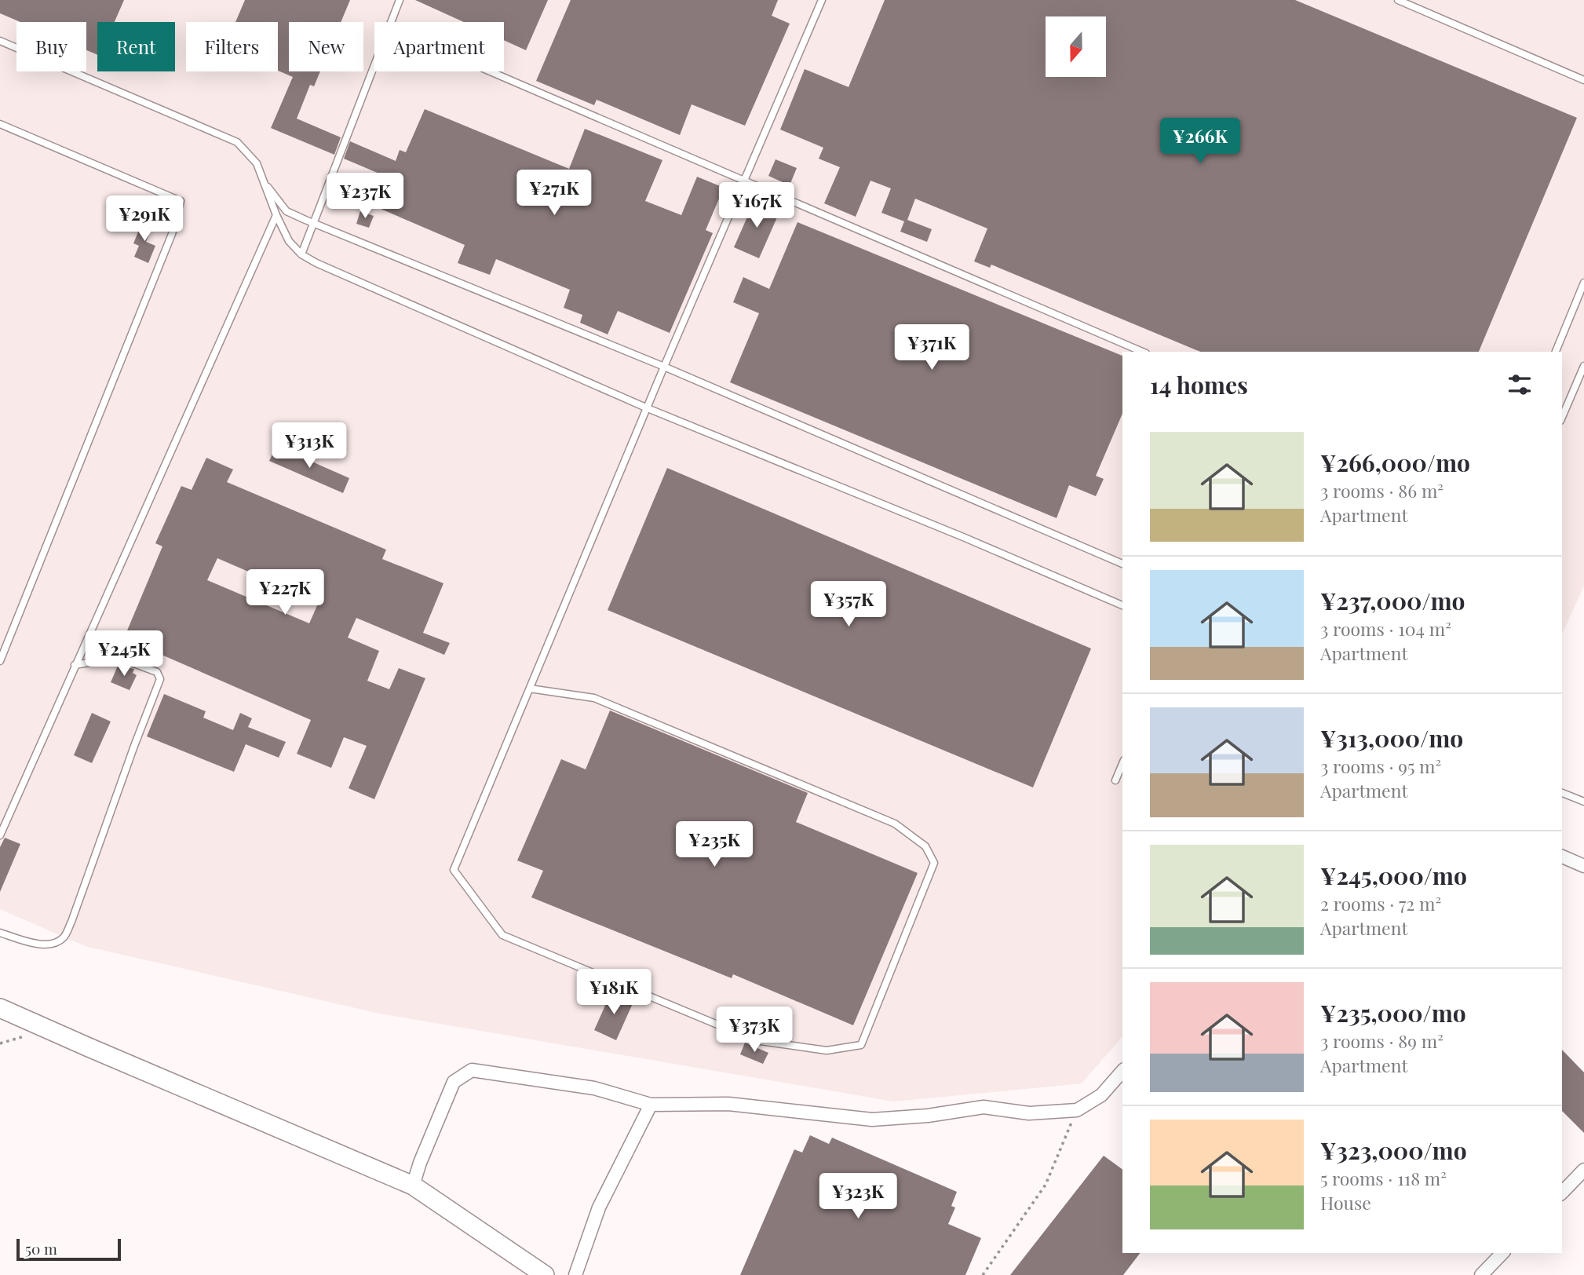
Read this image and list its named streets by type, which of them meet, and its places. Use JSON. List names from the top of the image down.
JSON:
{
  "scale_bar": "50 m",
  "north": "bottom",
  "page": {
    "chip": [
      "Buy",
      "Rent",
      "Filters",
      "New",
      "Apartment"
    ],
    "price": [
      "¥266K",
      "¥271K",
      "¥237K",
      "¥167K",
      "¥291K",
      "¥371K",
      "¥313K",
      "¥227K",
      "¥357K",
      "¥245K",
      "¥235K",
      "¥181K",
      "¥373K",
      "¥323K"
    ],
    "heading": "14 homes",
    "list": [
      {
        "name": "¥266,000/mo",
        "note": "3 rooms · 86 m² · Apartment"
      },
      {
        "name": "¥237,000/mo",
        "note": "3 rooms · 104 m² · Apartment"
      },
      {
        "name": "¥313,000/mo",
        "note": "3 rooms · 95 m² · Apartment"
      },
      {
        "name": "¥245,000/mo",
        "note": "2 rooms · 72 m² · Apartment"
      },
      {
        "name": "¥235,000/mo",
        "note": "3 rooms · 89 m² · Apartment"
      },
      {
        "name": "¥323,000/mo",
        "note": "5 rooms · 118 m² · House"
      }
    ],
    "scale": "50 m"
  }
}
